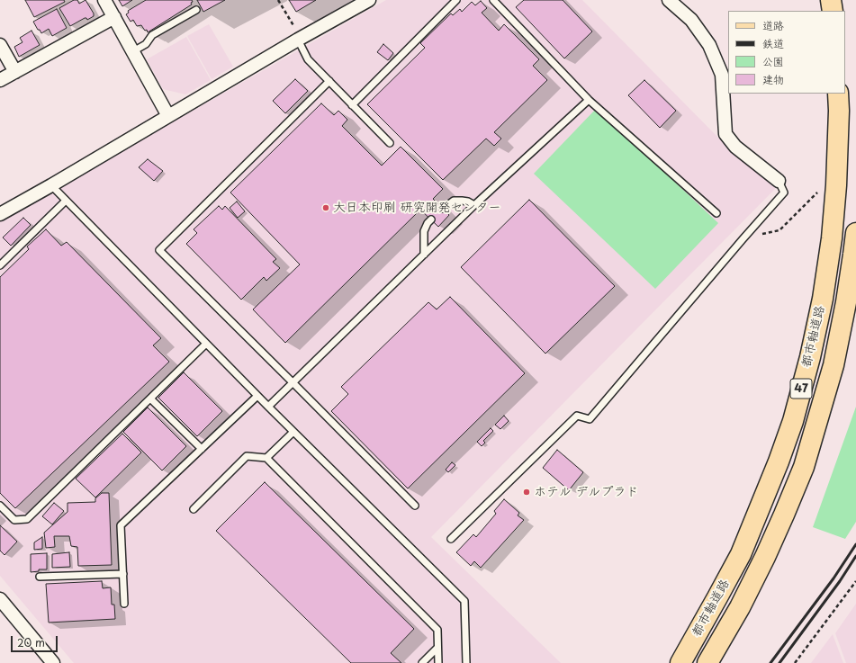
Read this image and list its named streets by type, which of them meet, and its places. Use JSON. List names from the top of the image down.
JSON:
{
  "streets": {
    "main road": ["都市軸道路", "47"]
  },
  "places": ["大日本印刷 研究開発センター", "ホテル デルプラド"],
  "legend": [
    "道路",
    "鉄道",
    "公園",
    "建物"
  ],
  "scale_bar": "20 m"
}
